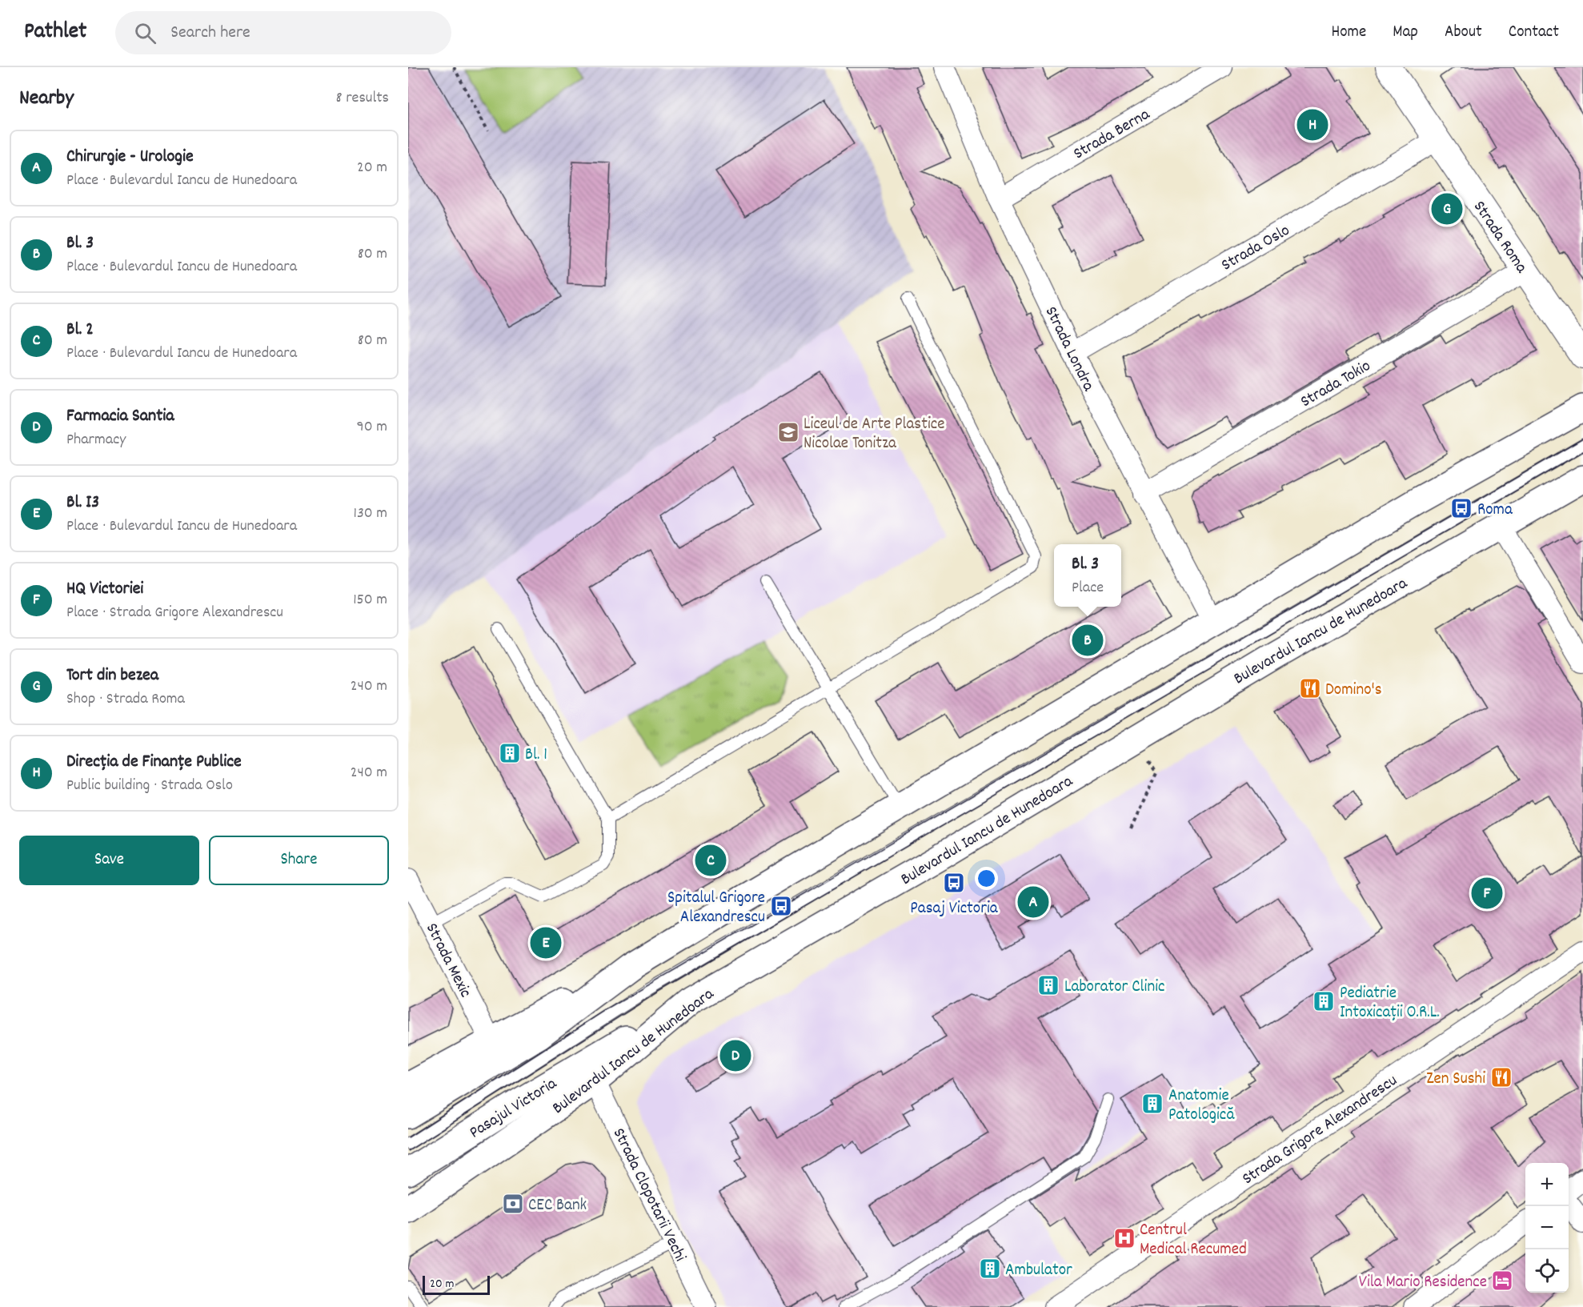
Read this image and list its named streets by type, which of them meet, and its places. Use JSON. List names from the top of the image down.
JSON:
{
  "streets": {
    "main road": ["Bulevardul Iancu de Hunedoara", "Pasajul Victoria"],
    "street": [
      "Strada Berna",
      "Strada Roma",
      "Strada Oslo",
      "Strada Londra",
      "Strada Tokio",
      "Strada Mexic",
      "Strada Grigore Alexandrescu",
      "Strada Clopotarii Vechi"
    ]
  },
  "crossings": [
    ["Strada Berna", "Strada Londra"],
    ["Strada Roma", "Strada Oslo"],
    ["Strada Roma", "Strada Tokio"],
    ["Strada Oslo", "Strada Londra"],
    ["Strada Londra", "Strada Tokio"],
    ["Bulevardul Iancu de Hunedoara", "Pasajul Victoria"],
    ["Bulevardul Iancu de Hunedoara", "Strada Clopotarii Vechi"]
  ],
  "places": {
    "school or university": ["Liceul de Arte Plastice Nicolae Tonitza"],
    "bus stop": ["Roma", "Pasaj Victoria", "Spitalul Grigore Alexandrescu"],
    "restaurant": ["Domino's", "Zen Sushi"],
    "building": [
      "Bl. 1",
      "Laborator Clinic",
      "Pediatrie Intoxicații O.R.L.",
      "Anatomie Patologică",
      "Ambulator"
    ],
    "bank": ["CEC Bank"],
    "hospital": ["Centrul Medical Recumed"],
    "hotel": ["Vila Mario Residence"]
  },
  "scale_bar": "20 m",
  "page": {
    "header": "Pathlet",
    "search": "Search here",
    "nav": [
      "Home",
      "Map",
      "About",
      "Contact"
    ],
    "heading": ["Nearby", "8 results"],
    "pins": [
      "H",
      "G",
      "B",
      "C",
      "F",
      "A",
      "E",
      "D"
    ],
    "list": [
      {
        "mark": "A",
        "name": "Chirurgie - Urologie",
        "note": "Place · Bulevardul Iancu de Hunedoara",
        "value": "20 m"
      },
      {
        "mark": "B",
        "name": "Bl. 3",
        "note": "Place · Bulevardul Iancu de Hunedoara",
        "value": "80 m"
      },
      {
        "mark": "C",
        "name": "Bl. 2",
        "note": "Place · Bulevardul Iancu de Hunedoara",
        "value": "80 m"
      },
      {
        "mark": "D",
        "name": "Farmacia Santia",
        "note": "Pharmacy",
        "value": "90 m"
      },
      {
        "mark": "E",
        "name": "Bl. I3",
        "note": "Place · Bulevardul Iancu de Hunedoara",
        "value": "130 m"
      },
      {
        "mark": "F",
        "name": "HQ Victoriei",
        "note": "Place · Strada Grigore Alexandrescu",
        "value": "150 m"
      },
      {
        "mark": "G",
        "name": "Tort din bezea",
        "note": "Shop · Strada Roma",
        "value": "240 m"
      },
      {
        "mark": "H",
        "name": "Direcția de Finanțe Publice",
        "note": "Public building · Strada Oslo",
        "value": "240 m"
      }
    ],
    "popup": ["Bl. 3", "Place"],
    "buttons": ["Save", "Share"],
    "map_buttons": ["+", "−"],
    "scale": "20 m"
  }
}
